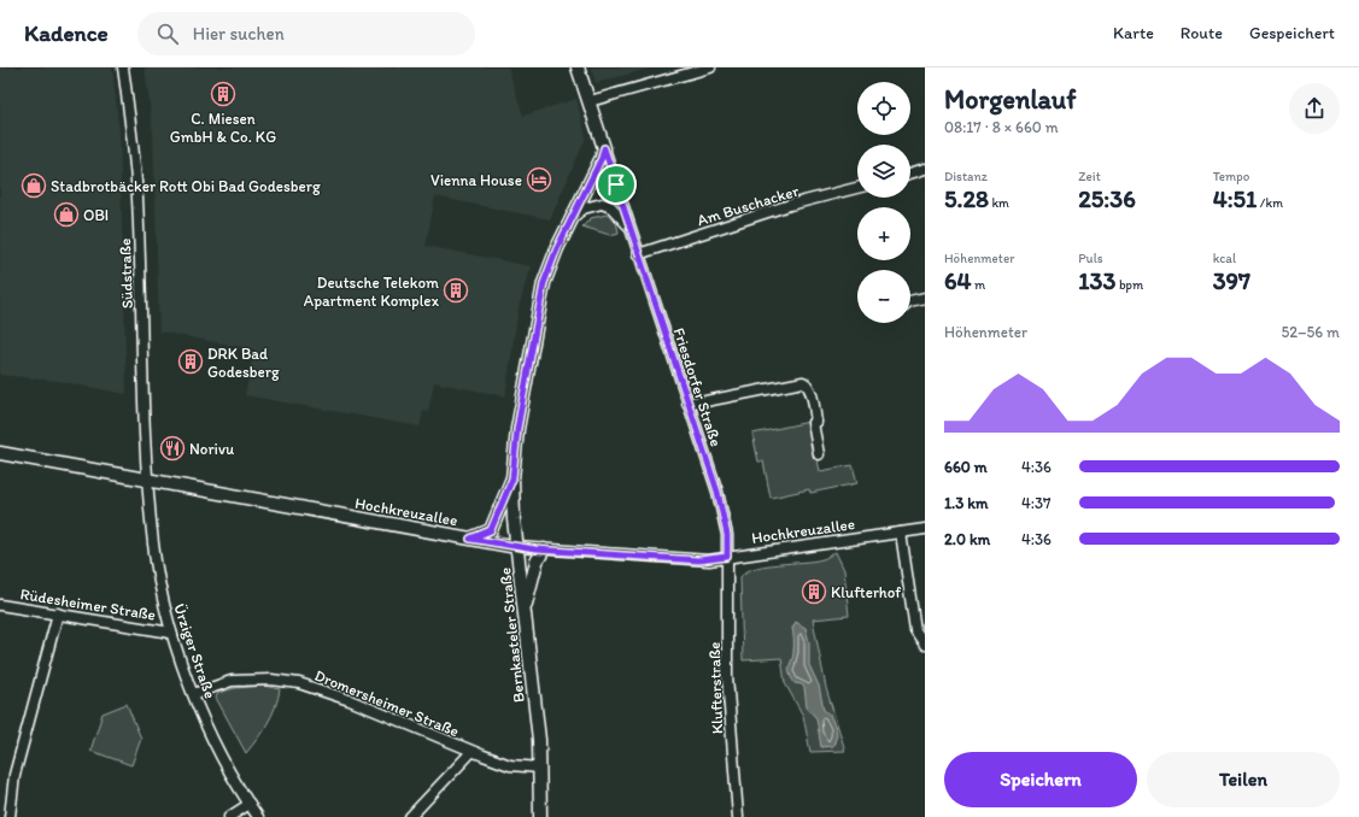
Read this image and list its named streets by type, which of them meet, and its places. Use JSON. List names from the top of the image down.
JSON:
{
  "streets": {
    "street": [
      "Am Buschacker",
      "Südstraße",
      "Friesdorfer Straße",
      "Hochkreuzallee",
      "Rüdesheimer Straße",
      "Bernkasteler Straße",
      "Ürziger Straße",
      "Klufterstraße",
      "Dromersheimer Straße"
    ]
  },
  "crossings": [
    ["Am Buschacker", "Friesdorfer Straße"],
    ["Südstraße", "Hochkreuzallee"],
    ["Südstraße", "Ürziger Straße"],
    ["Friesdorfer Straße", "Hochkreuzallee"],
    ["Friesdorfer Straße", "Bernkasteler Straße"],
    ["Friesdorfer Straße", "Klufterstraße"],
    ["Hochkreuzallee", "Bernkasteler Straße"],
    ["Hochkreuzallee", "Ürziger Straße"],
    ["Hochkreuzallee", "Klufterstraße"],
    ["Rüdesheimer Straße", "Ürziger Straße"],
    ["Bernkasteler Straße", "Dromersheimer Straße"],
    ["Ürziger Straße", "Dromersheimer Straße"]
  ],
  "places": {
    "building": [
      "C. Miesen GmbH & Co. KG",
      "Deutsche Telekom Apartment Komplex",
      "DRK Bad Godesberg",
      "Klufterhof"
    ],
    "hotel": ["Vienna House"],
    "shop": ["Stadbrotbäcker Rott Obi Bad Godesberg", "OBI"],
    "restaurant": ["Norivu"]
  },
  "page": {
    "header": "Kadence",
    "search": "Hier suchen",
    "nav": ["Karte", "Route", "Gespeichert"],
    "heading": ["Morgenlauf", "08:17 · 8 × 660 m"],
    "map_buttons": ["+", "−"],
    "stats": [
      ["Distanz", "5.28 km"],
      ["Zeit", "25:36"],
      ["Tempo", "4:51 /km"],
      ["Höhenmeter", "64 m"],
      ["Puls", "133 bpm"],
      ["kcal", "397"]
    ],
    "chart": ["Höhenmeter", "52–56 m"],
    "list": [
      {
        "name": "660 m",
        "note": "4:36"
      },
      {
        "name": "1.3 km",
        "note": "4:37"
      },
      {
        "name": "2.0 km",
        "note": "4:36"
      }
    ],
    "buttons": ["Speichern", "Teilen"]
  }
}
